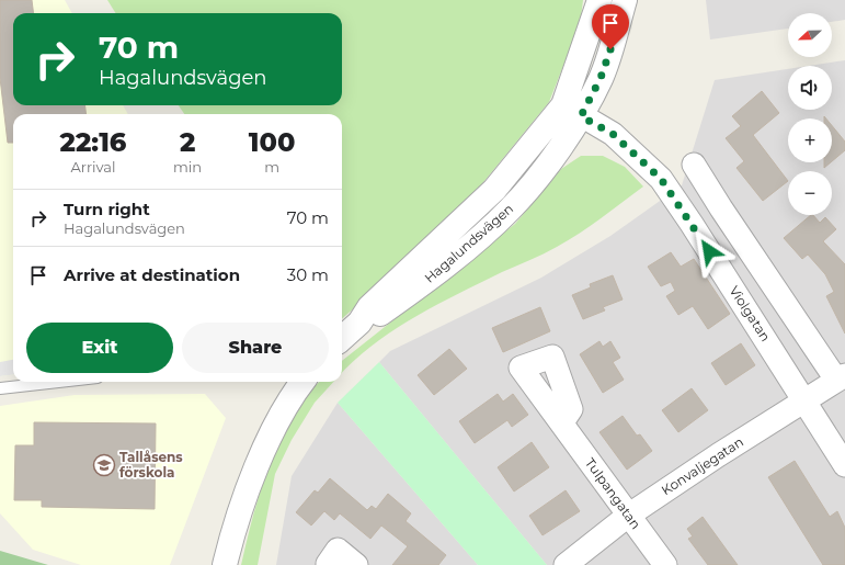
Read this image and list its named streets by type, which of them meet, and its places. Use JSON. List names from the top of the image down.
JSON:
{
  "streets": {
    "street": [
      "Hagalundsvägen",
      "Violgatan",
      "Konvaljegatan",
      "Tulpangatan"
    ]
  },
  "crossings": [
    ["Hagalundsvägen", "Violgatan"],
    ["Violgatan", "Konvaljegatan"],
    ["Konvaljegatan", "Tulpangatan"]
  ],
  "places": {
    "school or university": ["Tallåsens förskola"]
  },
  "north": "left",
  "page": {
    "map_buttons": ["+", "−"],
    "turn": ["70 m", "Hagalundsvägen"],
    "eta": [
      "22:16",
      "Arrival",
      "2",
      "min",
      "100",
      "m"
    ],
    "list": [
      {
        "name": "Turn right",
        "note": "Hagalundsvägen",
        "value": "70 m"
      },
      {
        "name": "Arrive at destination",
        "value": "30 m"
      }
    ],
    "buttons": ["Exit", "Share"]
  }
}
